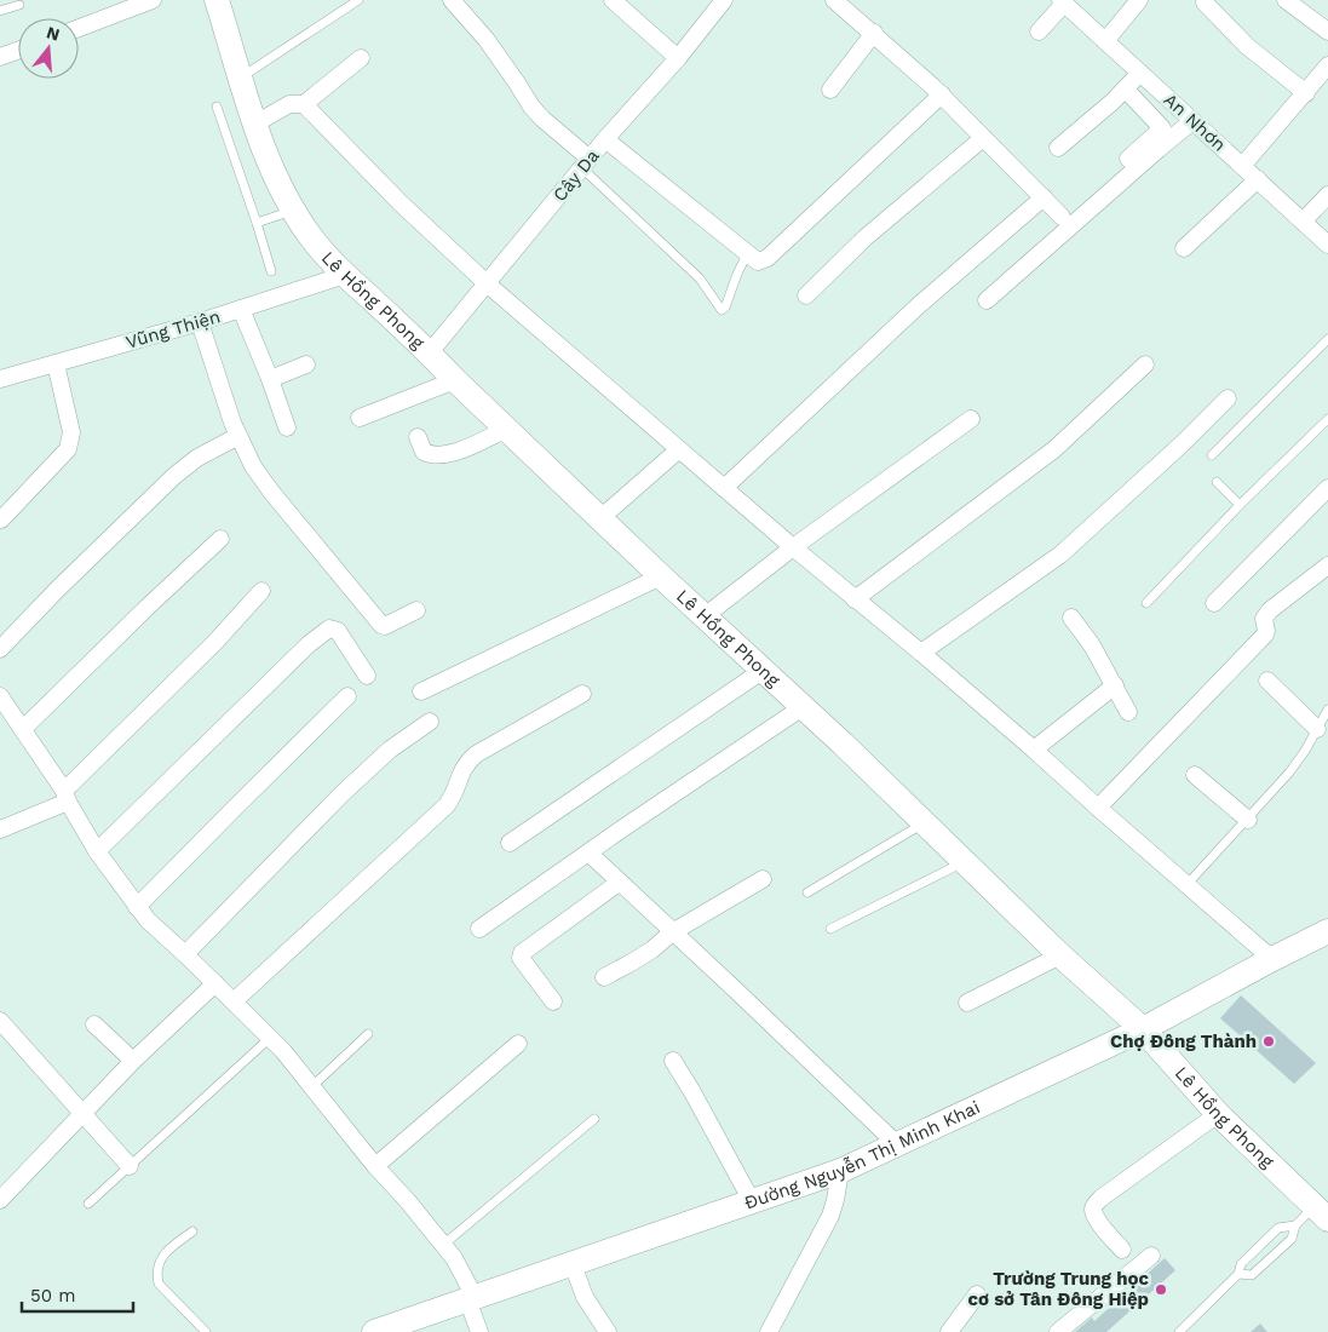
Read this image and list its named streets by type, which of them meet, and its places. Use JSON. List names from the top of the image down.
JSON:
{
  "streets": {
    "main road": ["Lê Hồng Phong", "Đường Nguyễn Thị Minh Khai"],
    "street": ["An Nhơn", "Cây Da", "Vũng Thiện"]
  },
  "crossings": [
    ["Cây Da", "Lê Hồng Phong"],
    ["Lê Hồng Phong", "Vũng Thiện"],
    ["Lê Hồng Phong", "Đường Nguyễn Thị Minh Khai"]
  ],
  "places": ["Chợ Đông Thành", "Trường Trung học cơ sở Tân Đông Hiệp"],
  "scale_bar": "50 m",
  "north": "top"
}
